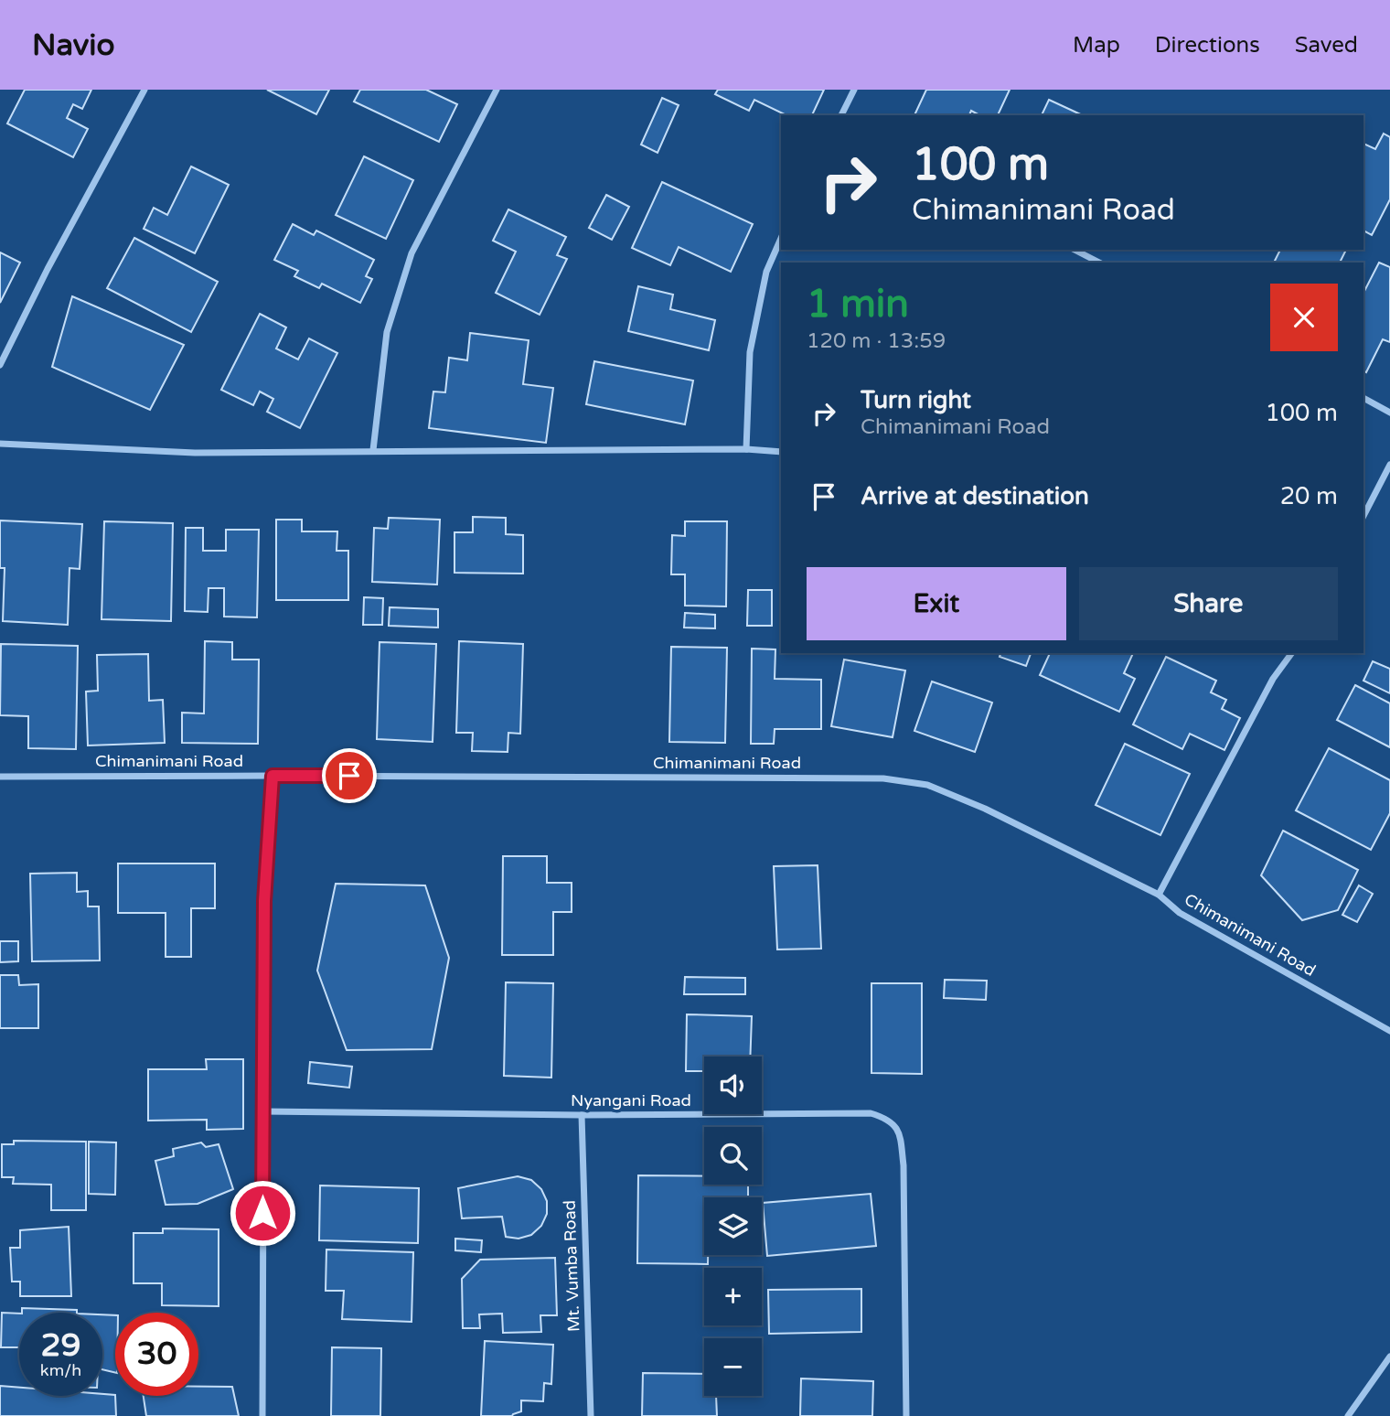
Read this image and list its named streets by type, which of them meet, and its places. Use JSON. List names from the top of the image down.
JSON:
{
  "streets": {
    "street": ["Chimanimani Road", "Nyangani Road", "Mt. Vumba Road"]
  },
  "crossings": [
    ["Nyangani Road", "Mt. Vumba Road"]
  ],
  "page": {
    "header": "Navio",
    "nav": ["Map", "Directions", "Saved"],
    "turn": ["100 m", "Chimanimani Road"],
    "heading": ["1 min", "120 m · 13:59"],
    "list": [
      {
        "name": "Turn right",
        "note": "Chimanimani Road",
        "value": "100 m"
      },
      {
        "name": "Arrive at destination",
        "value": "20 m"
      }
    ],
    "buttons": ["Exit", "Share"],
    "map_buttons": ["+", "−"],
    "speed": "29 km/h",
    "limit": "30"
  }
}
